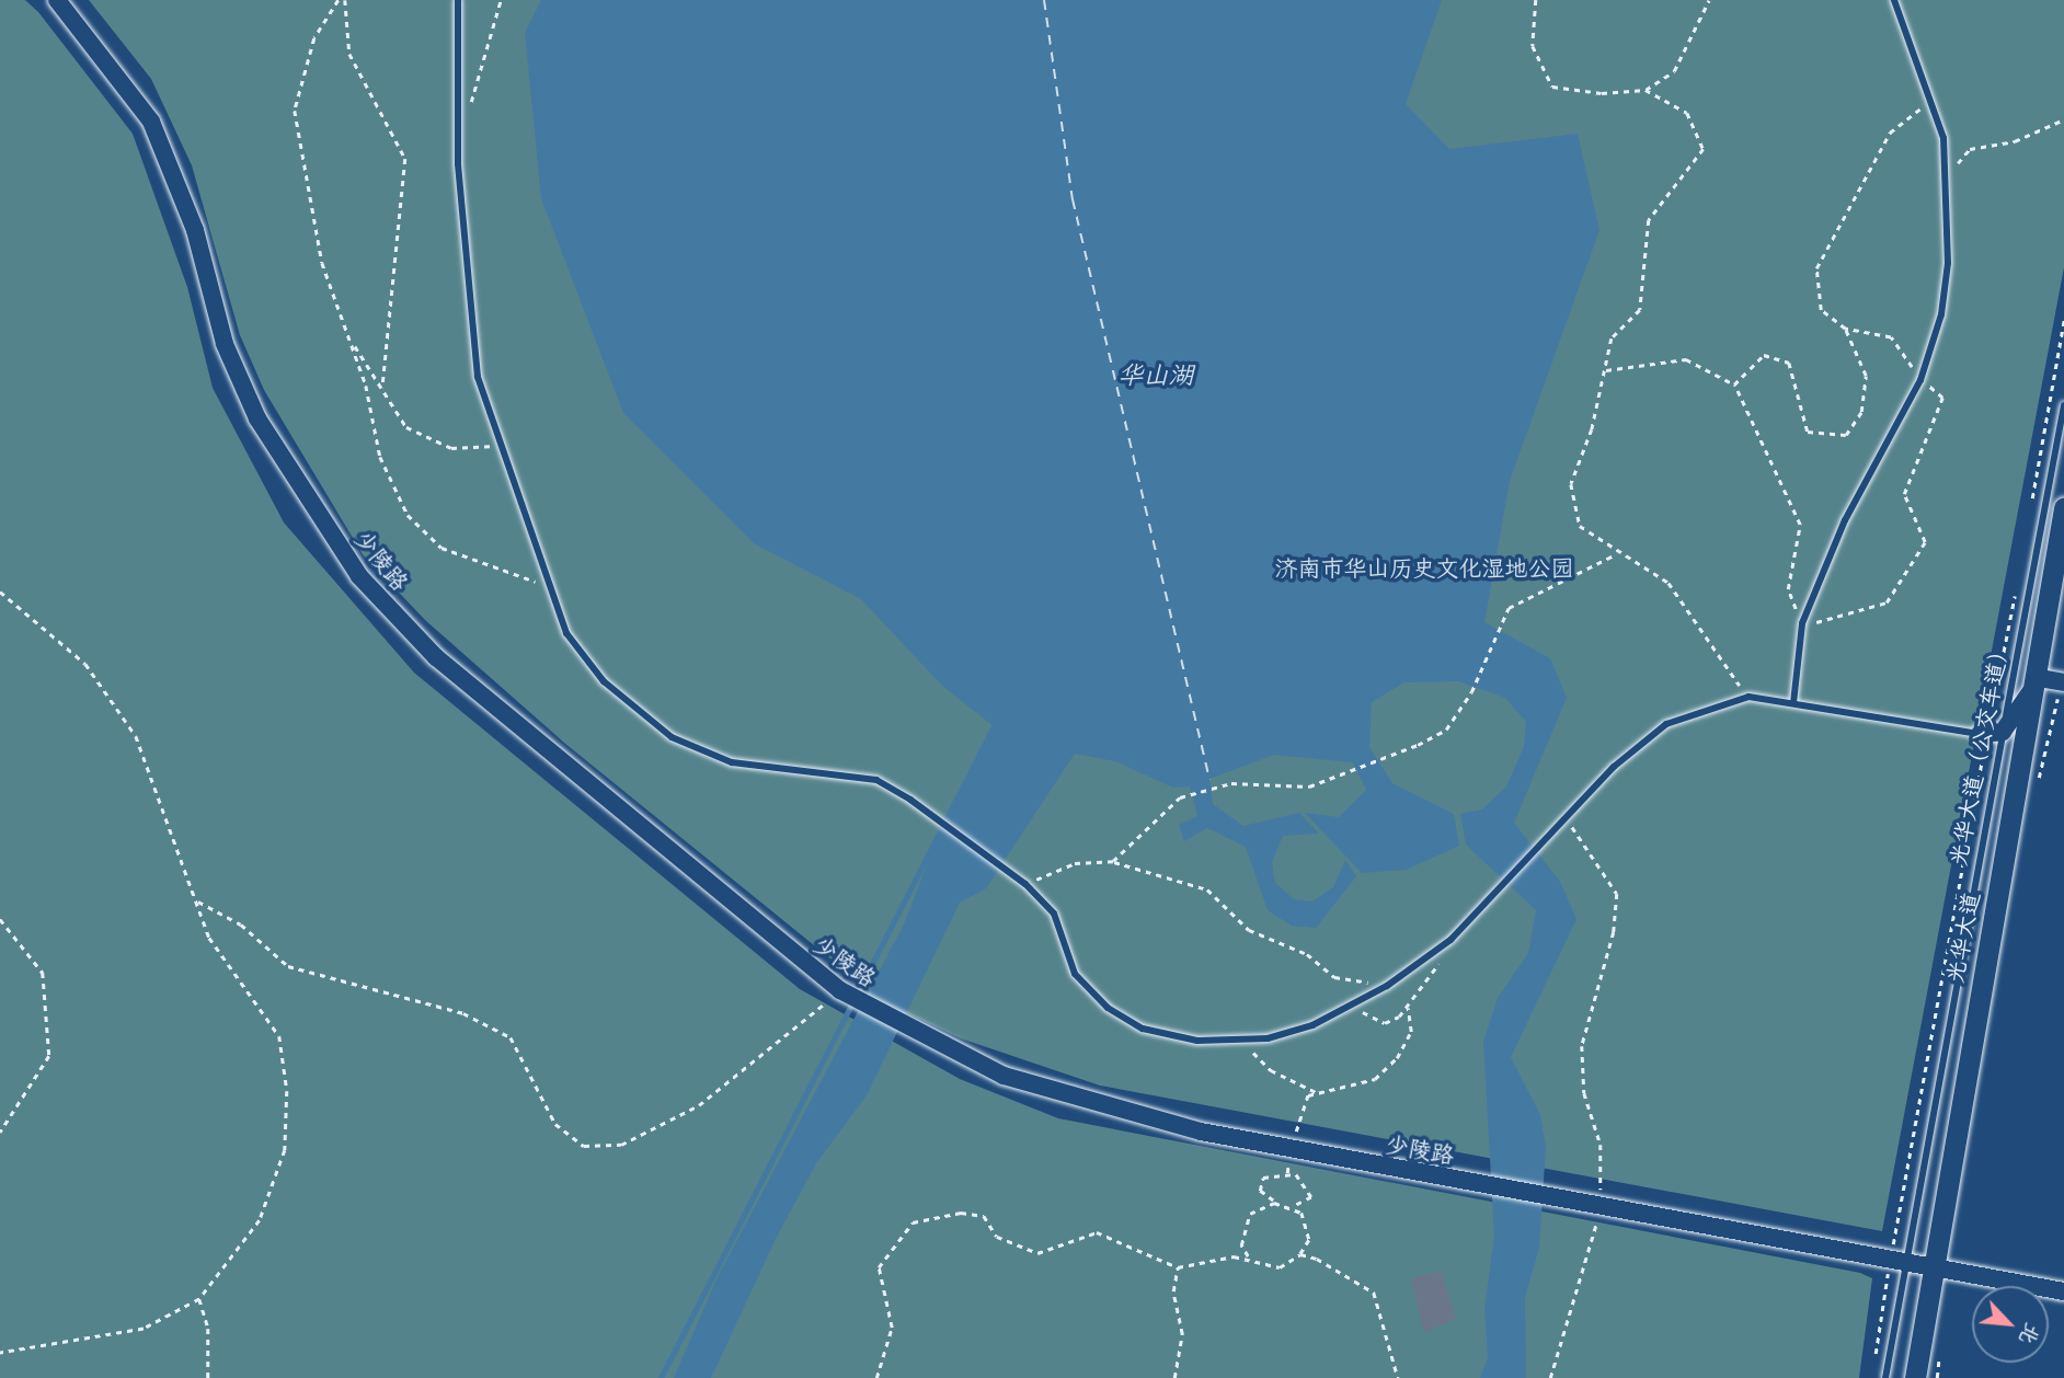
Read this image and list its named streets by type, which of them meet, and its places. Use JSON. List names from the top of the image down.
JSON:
{
  "streets": {
    "main road": ["光华大道"],
    "street": ["少陵路"],
    "lane": ["光华大道（公交车道）"]
  },
  "crossings": [
    ["少陵路", "光华大道（公交车道）"],
    ["少陵路", "光华大道"]
  ],
  "water": ["华山湖"],
  "parks": ["济南市华山历史文化湿地公园"],
  "north": "bottom right"
}
